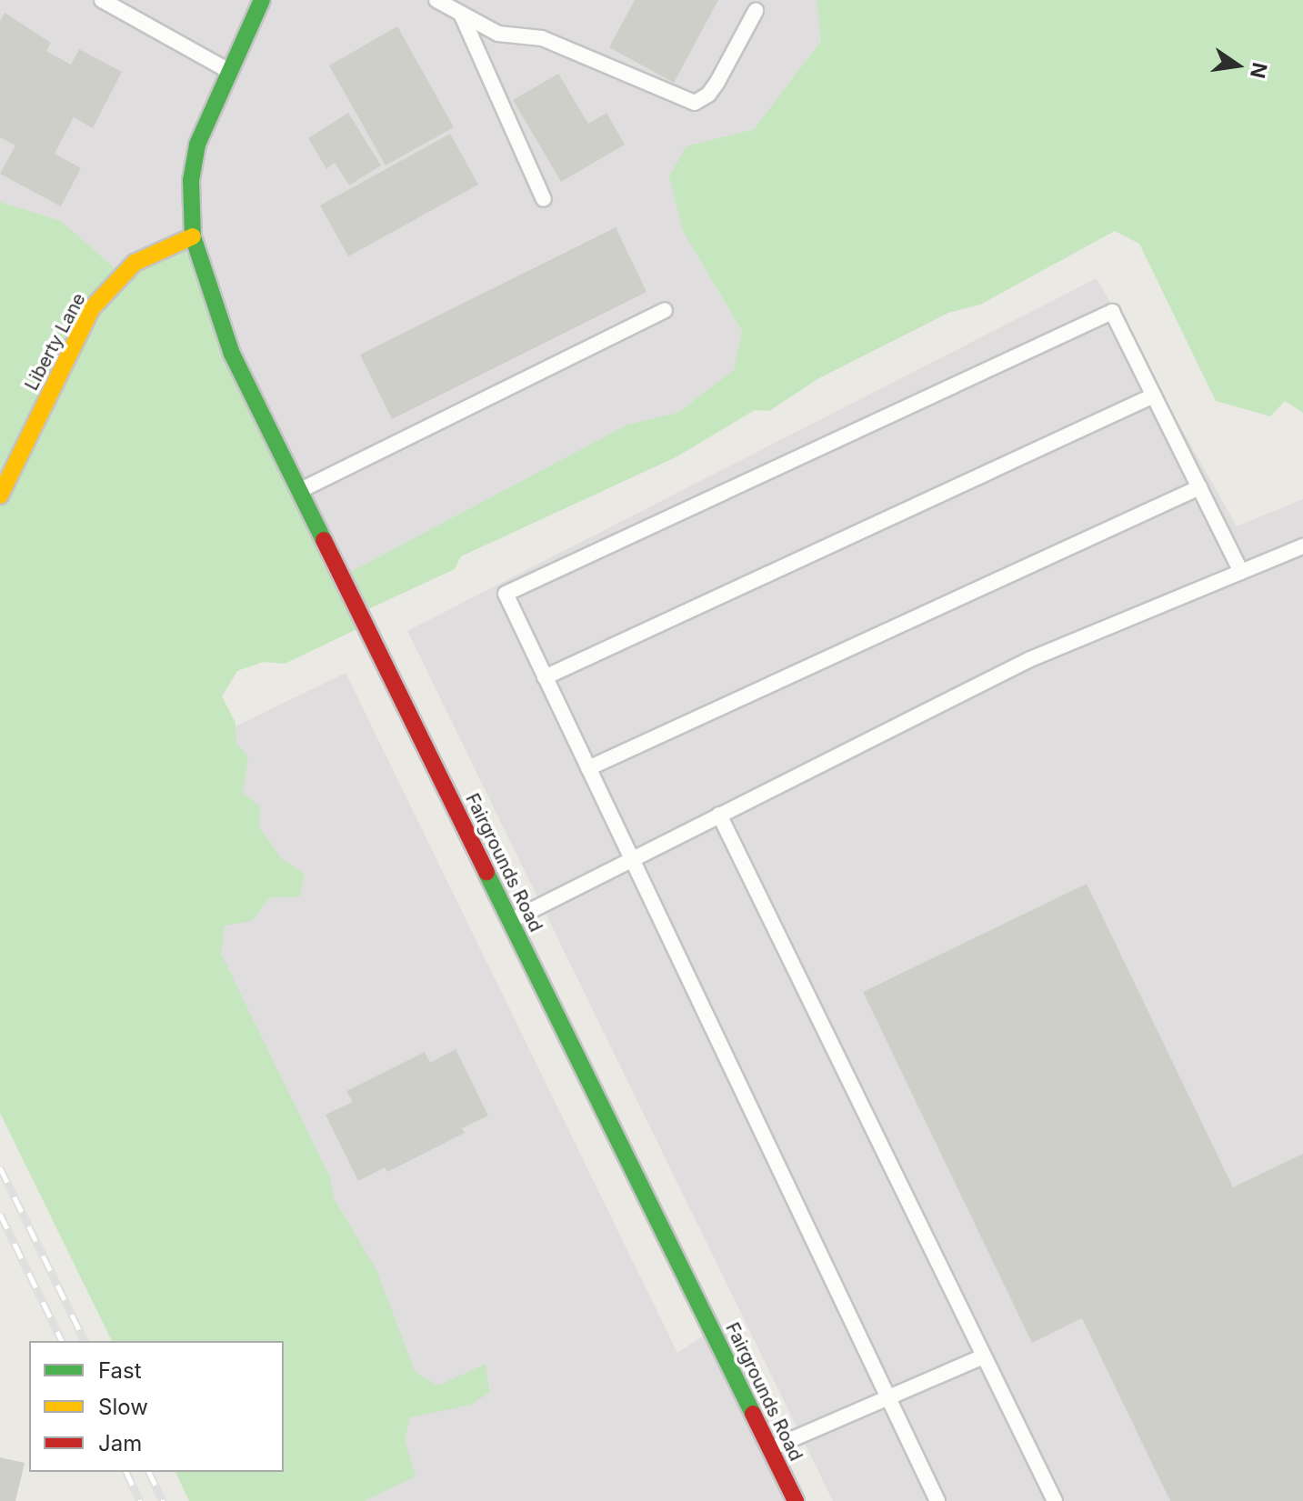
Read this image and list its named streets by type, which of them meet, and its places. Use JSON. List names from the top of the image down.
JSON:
{
  "streets": {
    "street": ["Liberty Lane", "Fairgrounds Road"]
  },
  "crossings": [
    ["Liberty Lane", "Fairgrounds Road"]
  ],
  "legend": ["Fast", "Slow", "Jam"],
  "north": "right"
}
